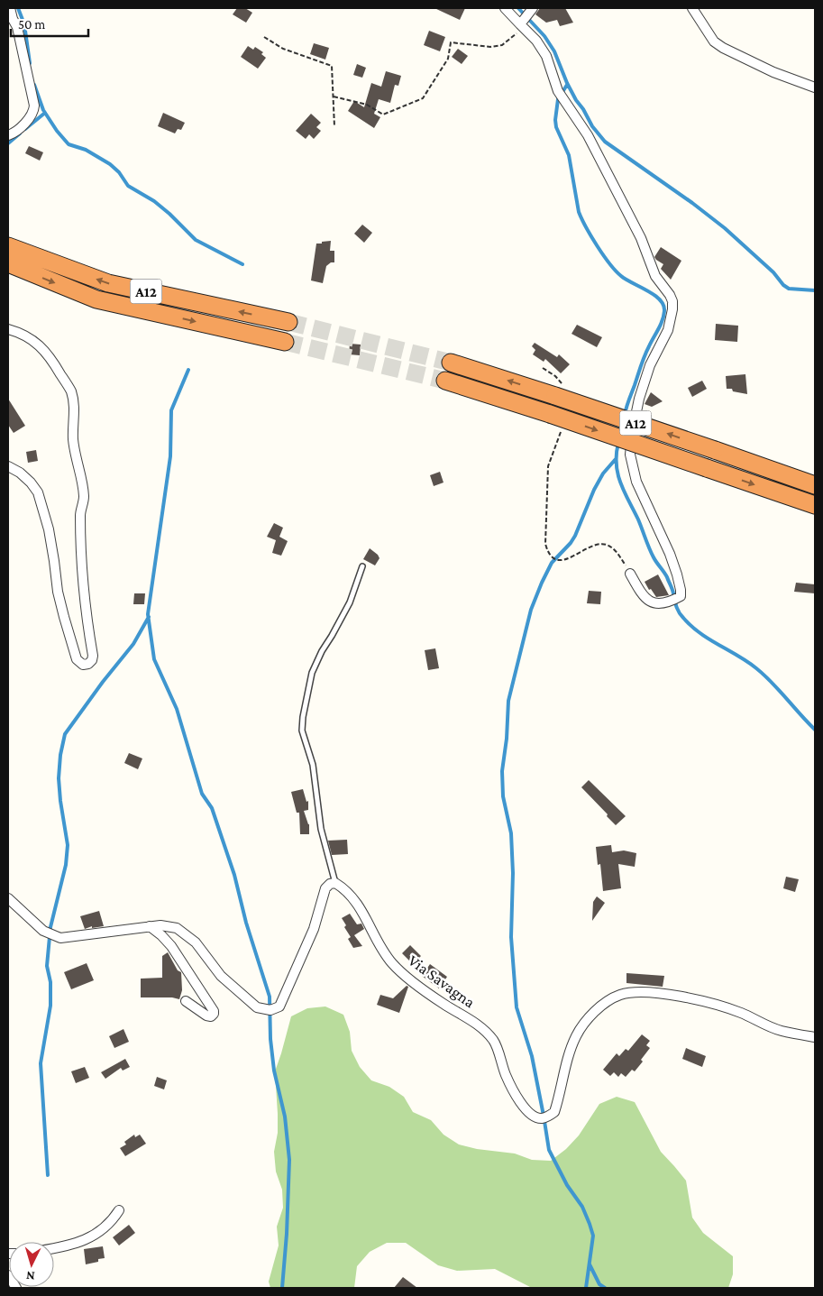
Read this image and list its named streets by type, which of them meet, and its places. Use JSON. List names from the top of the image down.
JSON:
{
  "streets": {
    "highway": ["A12"],
    "street": ["Via Savagna"]
  },
  "scale_bar": "50 m",
  "north": "bottom"
}
